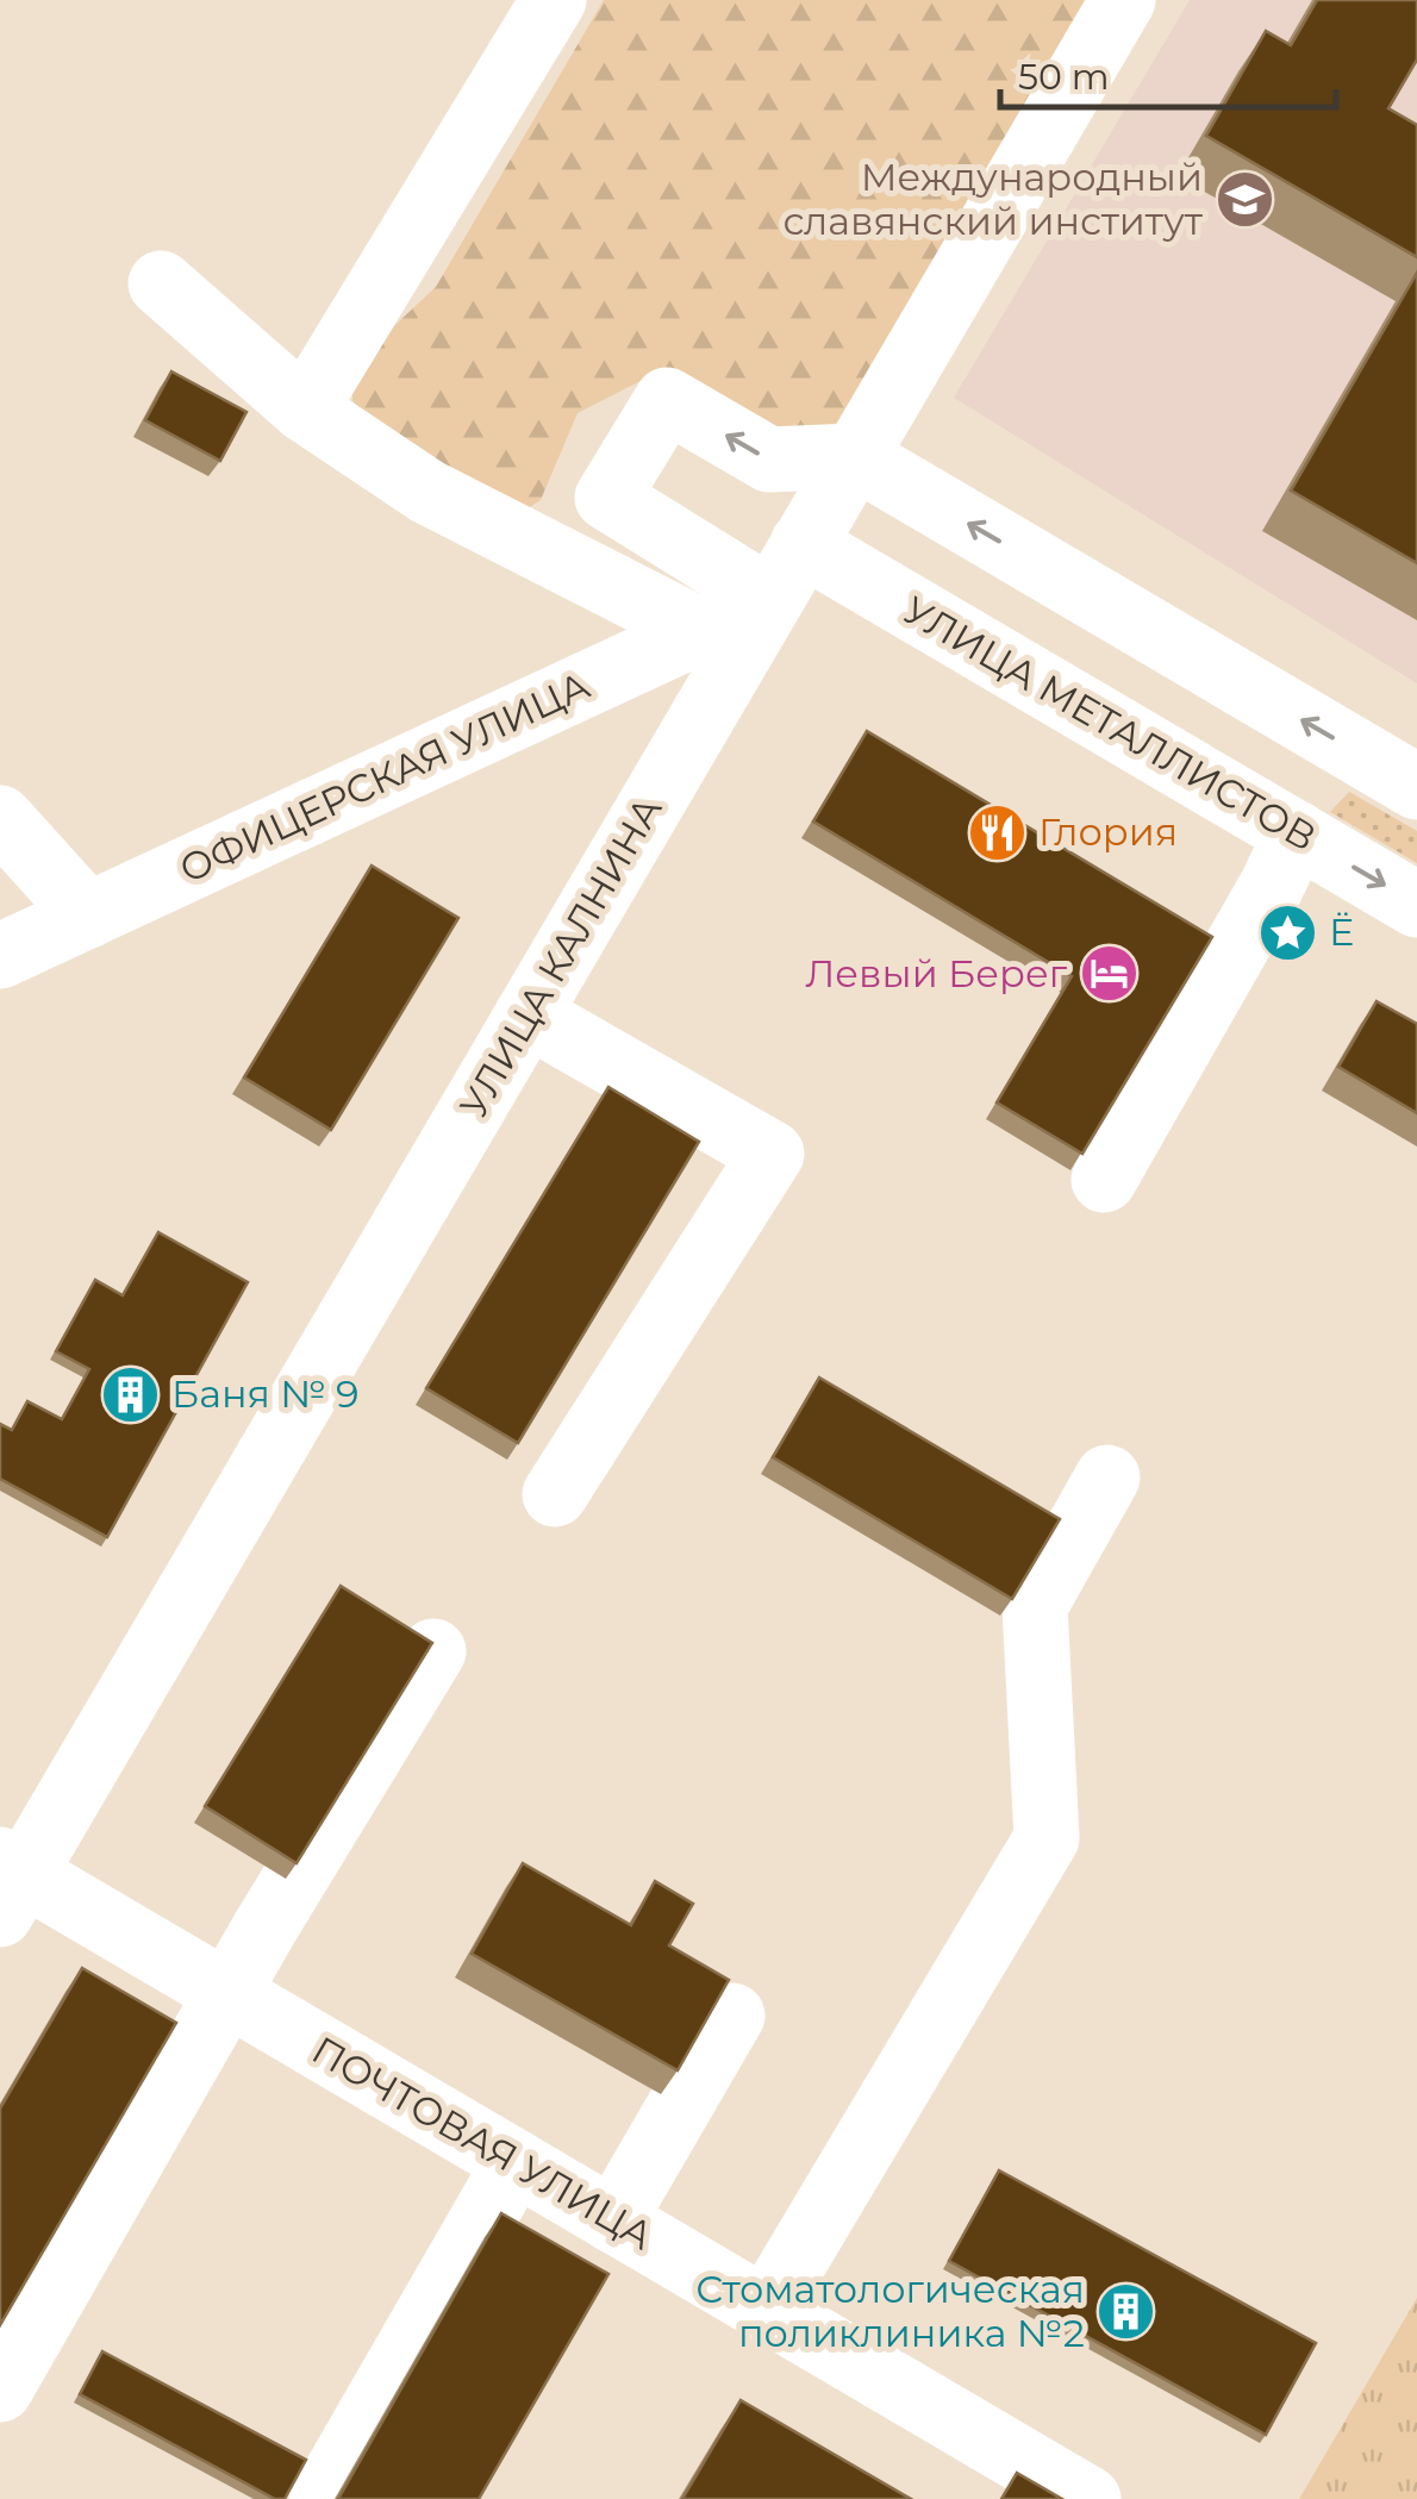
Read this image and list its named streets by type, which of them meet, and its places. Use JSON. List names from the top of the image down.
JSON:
{
  "streets": {
    "street": [
      "УЛИЦА МЕТАЛЛИСТОВ",
      "ОФИЦЕРСКАЯ УЛИЦА",
      "УЛИЦА КАЛНИНА",
      "ПОЧТОВАЯ УЛИЦА"
    ]
  },
  "crossings": [
    ["УЛИЦА МЕТАЛЛИСТОВ", "УЛИЦА КАЛНИНА"],
    ["ОФИЦЕРСКАЯ УЛИЦА", "УЛИЦА КАЛНИНА"],
    ["УЛИЦА КАЛНИНА", "ПОЧТОВАЯ УЛИЦА"]
  ],
  "places": {
    "school or university": ["Международный славянский институт"],
    "restaurant": ["Глория"],
    "place": ["Ё"],
    "hotel": ["Левый Берег"],
    "building": ["Баня № 9", "Стоматологическая поликлиника №2"]
  },
  "scale_bar": "50 m"
}
